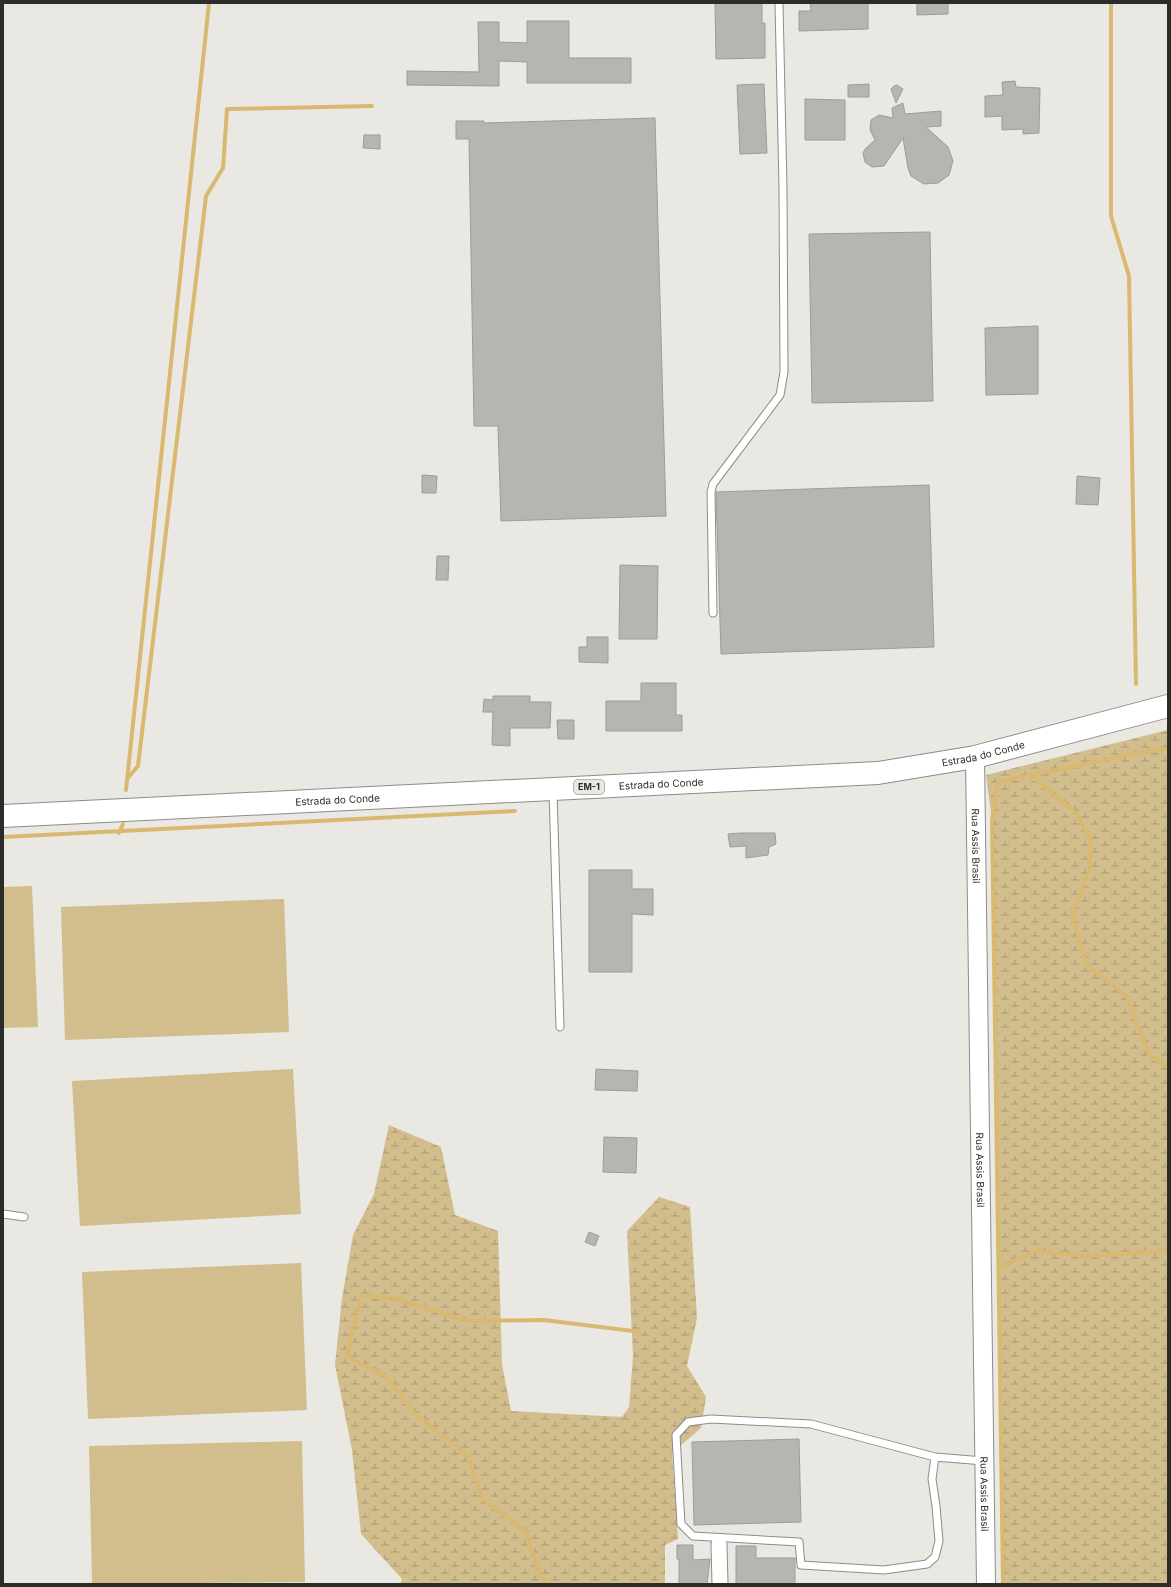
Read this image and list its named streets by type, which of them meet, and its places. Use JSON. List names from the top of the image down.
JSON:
{
  "streets": {
    "main road": ["Estrada do Conde", "EM-1"],
    "street": ["Rua Assis Brasil"]
  },
  "crossings": [
    ["Estrada do Conde", "Rua Assis Brasil"]
  ]
}
